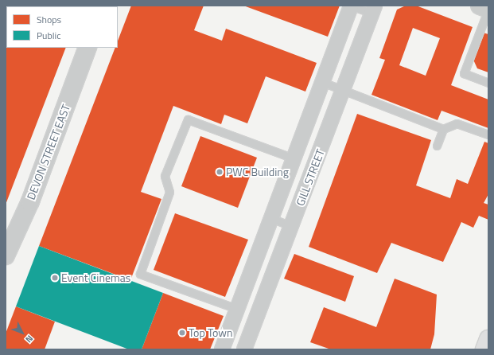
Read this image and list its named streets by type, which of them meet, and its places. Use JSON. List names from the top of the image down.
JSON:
{
  "streets": {
    "street": ["DEVON STREET EAST", "GILL STREET"]
  },
  "places": ["PWC Building", "Event Cinemas", "Top Town"],
  "legend": ["Shops", "Public"],
  "north": "bottom right"
}
